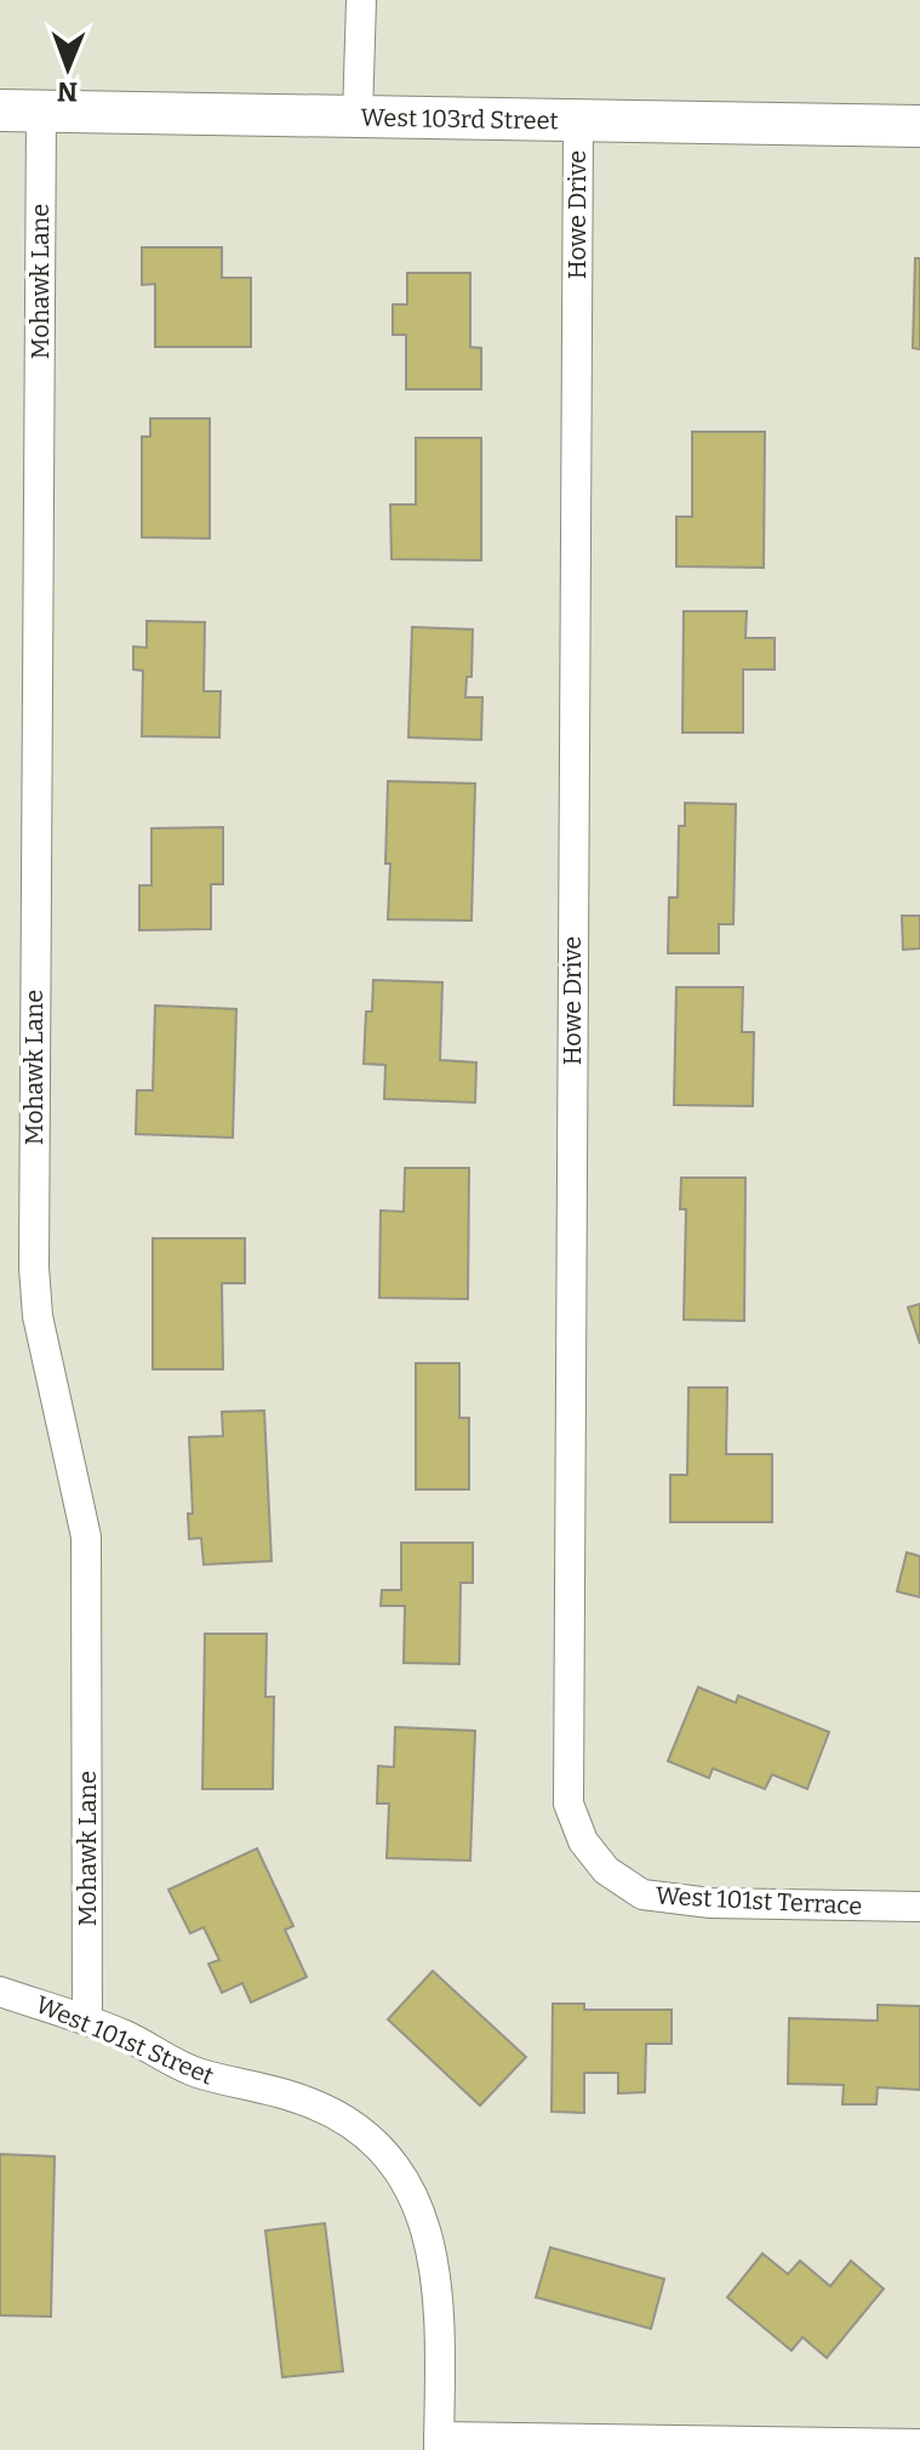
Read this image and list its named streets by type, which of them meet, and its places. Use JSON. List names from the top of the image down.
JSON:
{
  "streets": {
    "main road": ["West 103rd Street"],
    "street": [
      "Howe Drive",
      "Mohawk Lane",
      "West 101st Terrace",
      "West 101st Street"
    ]
  },
  "crossings": [
    ["West 103rd Street", "Howe Drive"],
    ["West 103rd Street", "Mohawk Lane"],
    ["Howe Drive", "West 101st Terrace"],
    ["Mohawk Lane", "West 101st Street"]
  ],
  "north": "bottom"
}
